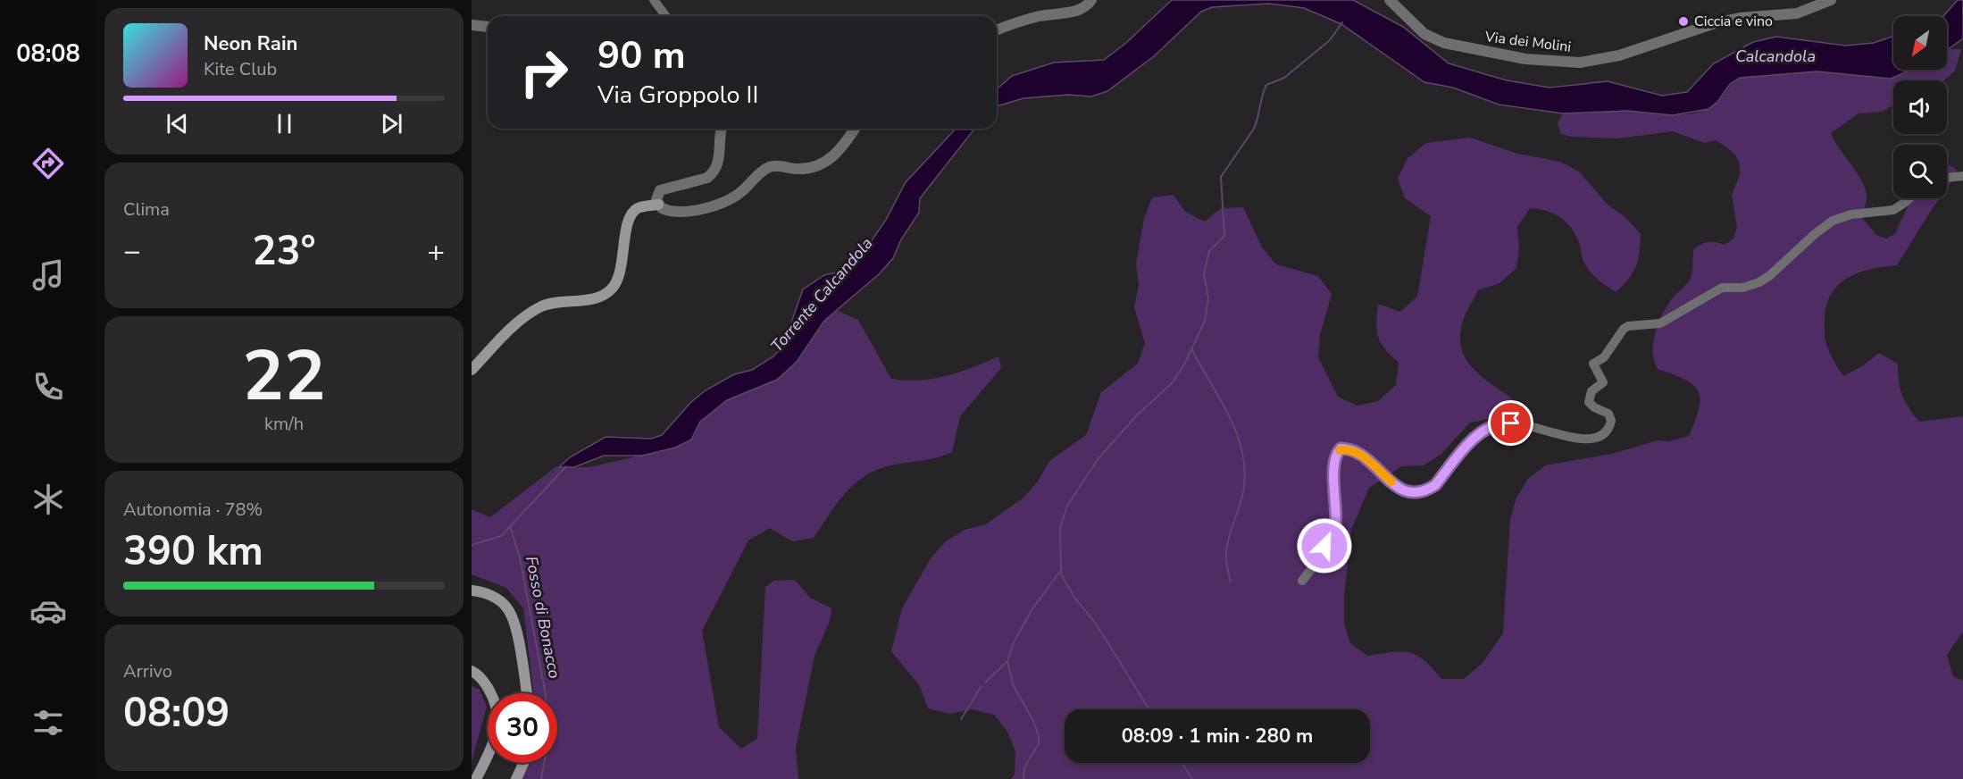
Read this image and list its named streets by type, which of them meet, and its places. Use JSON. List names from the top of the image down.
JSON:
{
  "streets": {
    "street": ["Via dei Molini"]
  },
  "water": ["Calcandola", "Torrente Calcandola", "Fosso di Bonacco"],
  "places": ["Ciccia e vino"],
  "north": "bottom left",
  "page": {
    "tabs": "08:08",
    "turn": ["90 m", "Via Groppolo II"],
    "song": ["Neon Rain", "Kite Club"],
    "tile": [
      "Clima",
      ["22", "km/h"],
      ["Autonomia · 78%", "390 km"],
      ["Arrivo", "08:09"]
    ],
    "heat": ["−", "23°", "+"],
    "limit": "30",
    "trip": "08:09 · 1 min · 280 m"
  }
}
